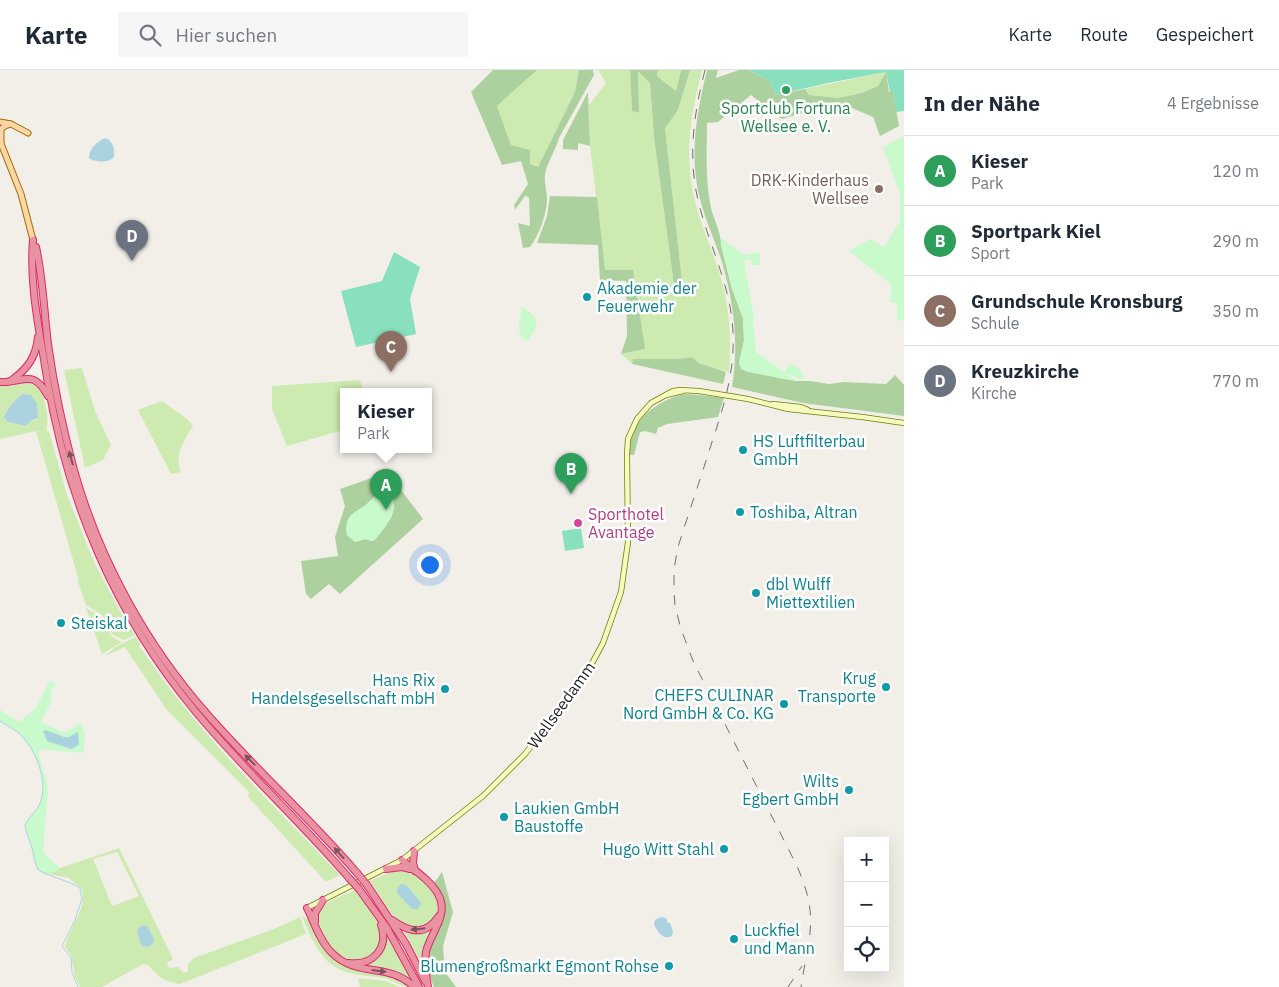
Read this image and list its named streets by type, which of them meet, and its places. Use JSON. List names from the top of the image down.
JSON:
{
  "streets": {
    "main road": ["Wellseedamm"]
  },
  "places": [
    "Sportclub Fortuna Wellsee e. V.",
    "DRK-Kinderhaus Wellsee",
    "Akademie der Feuerwehr",
    "HS Luftfilterbau GmbH",
    "Toshiba, Altran",
    "Sporthotel Avantage",
    "dbl Wulff Miettextilien",
    "Steiskal",
    "Krug Transporte",
    "Hans Rix Handelsgesellschaft mbH",
    "CHEFS CULINAR Nord GmbH & Co. KG",
    "Wilts Egbert GmbH",
    "Laukien GmbH Baustoffe",
    "Hugo Witt Stahl",
    "Luckfiel und Mann",
    "Blumengroßmarkt Egmont Rohse"
  ],
  "page": {
    "header": "Karte",
    "search": "Hier suchen",
    "nav": ["Karte", "Route", "Gespeichert"],
    "heading": ["In der Nähe", "4 Ergebnisse"],
    "list": [
      {
        "mark": "A",
        "name": "Kieser",
        "note": "Park",
        "value": "120 m"
      },
      {
        "mark": "B",
        "name": "Sportpark Kiel",
        "note": "Sport",
        "value": "290 m"
      },
      {
        "mark": "C",
        "name": "Grundschule Kronsburg",
        "note": "Schule",
        "value": "350 m"
      },
      {
        "mark": "D",
        "name": "Kreuzkirche",
        "note": "Kirche",
        "value": "770 m"
      }
    ],
    "pins": [
      "D",
      "C",
      "B",
      "A"
    ],
    "popup": ["Kieser", "Park"],
    "map_buttons": ["+", "−"]
  }
}
